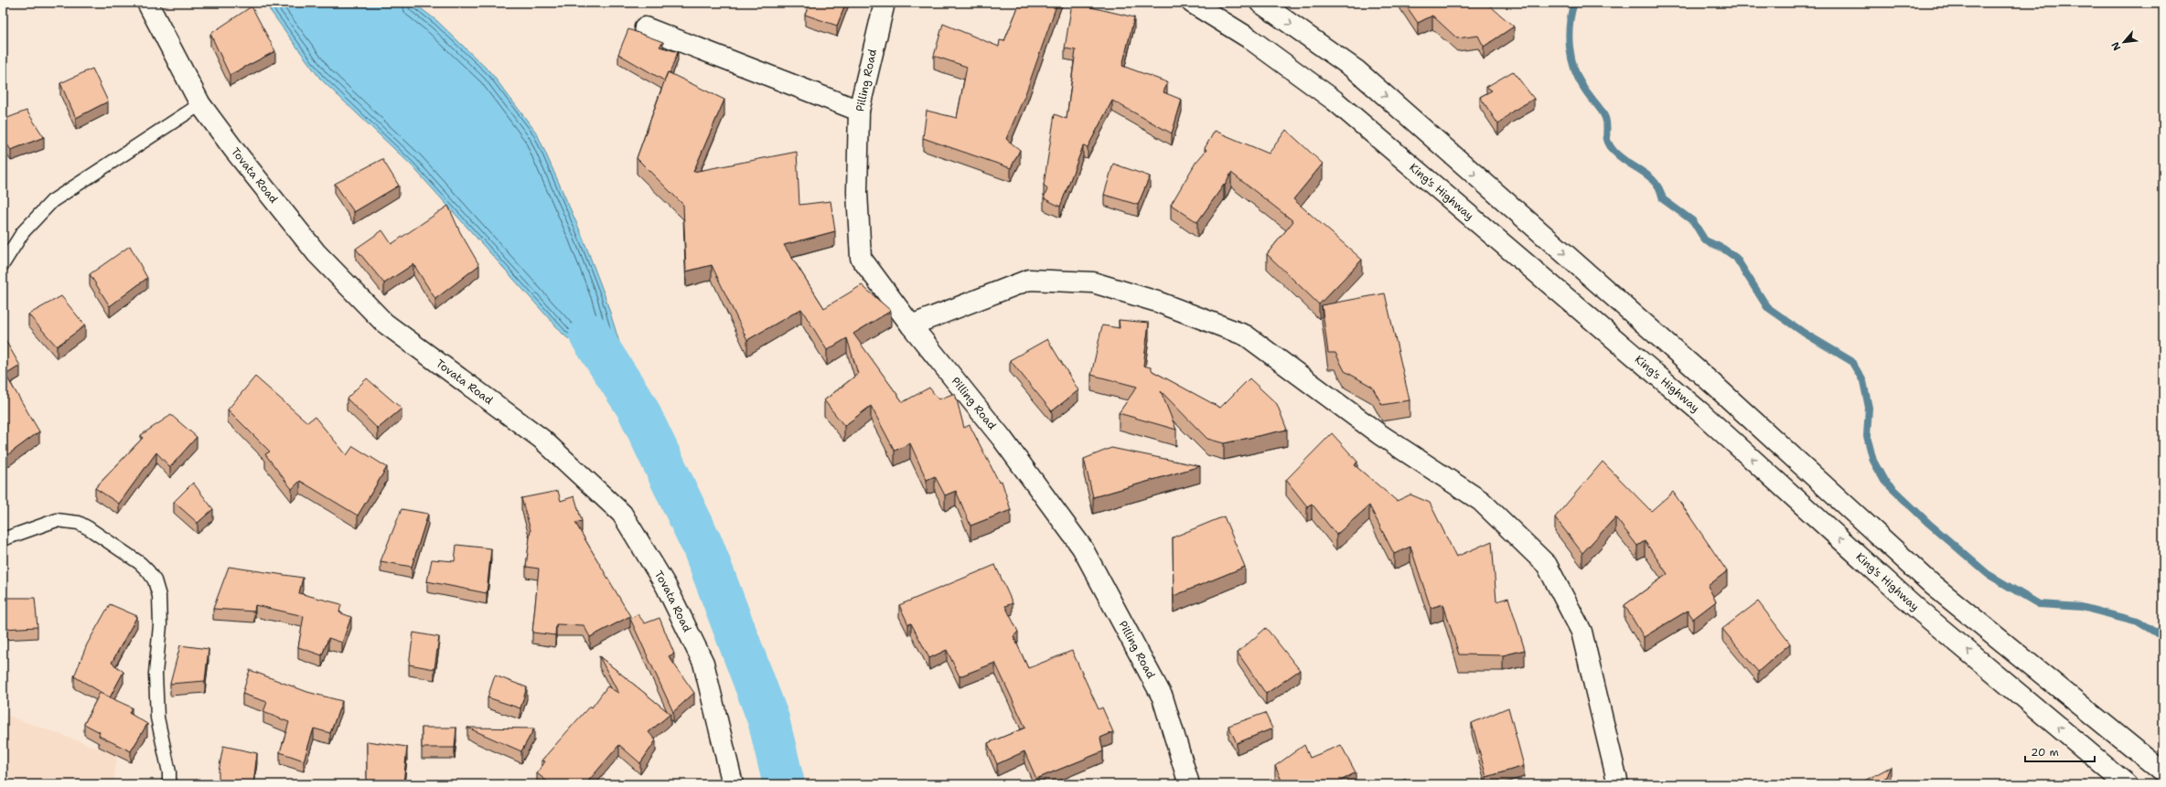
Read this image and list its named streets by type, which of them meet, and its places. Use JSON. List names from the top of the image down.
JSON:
{
  "streets": {
    "main road": ["Pilling Road", "Tovata Road", "King's Highway"]
  },
  "scale_bar": "20 m",
  "north": "bottom left"
}
